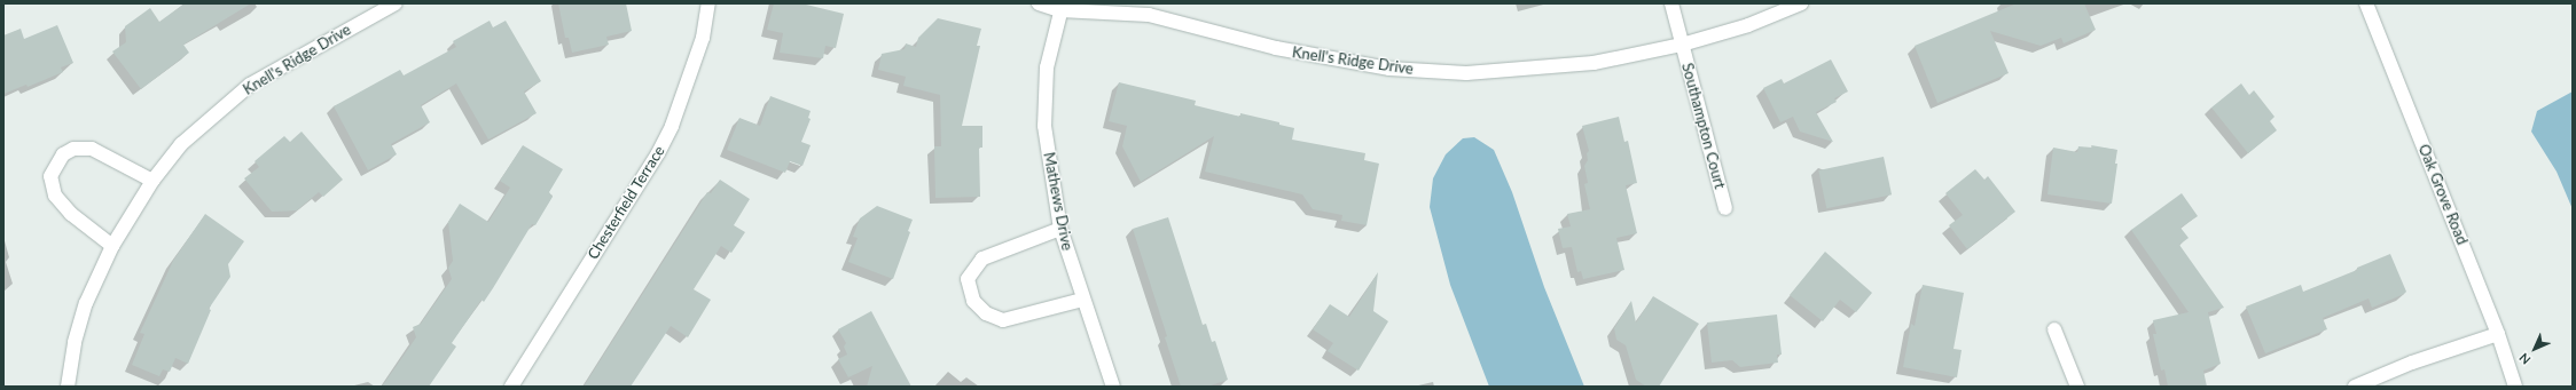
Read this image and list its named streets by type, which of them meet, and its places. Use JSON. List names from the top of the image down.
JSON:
{
  "streets": {
    "street": [
      "Knell's Ridge Drive",
      "Southampton Court",
      "Oak Grove Road",
      "Mathews Drive",
      "Chesterfield Terrace"
    ]
  },
  "crossings": [
    ["Knell's Ridge Drive", "Southampton Court"],
    ["Knell's Ridge Drive", "Mathews Drive"]
  ],
  "north": "bottom left"
}
